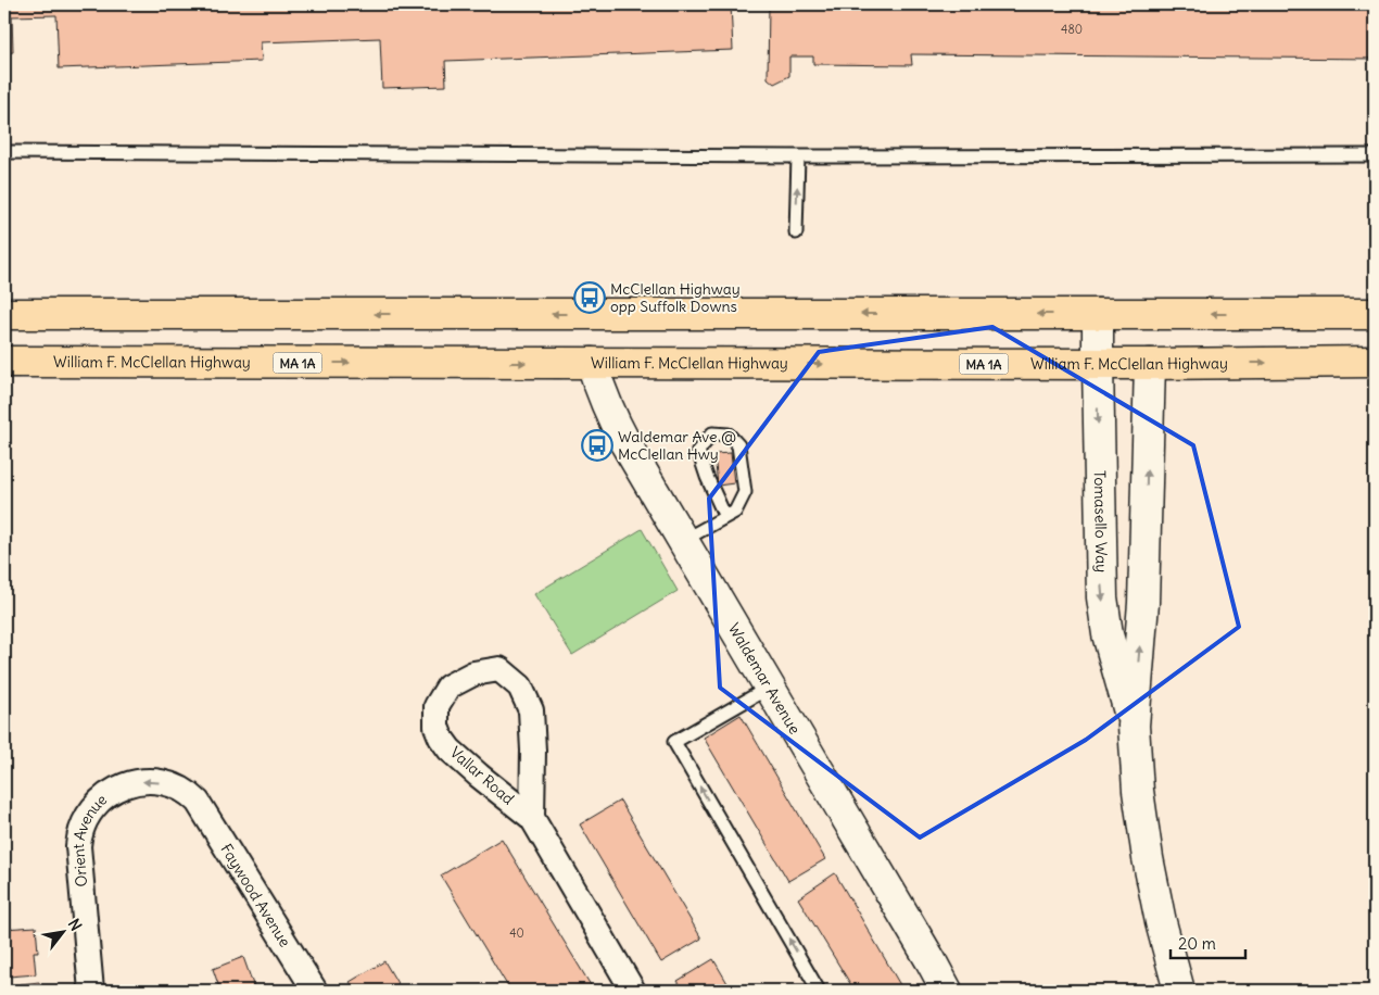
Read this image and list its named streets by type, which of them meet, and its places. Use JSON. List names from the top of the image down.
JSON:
{
  "streets": {
    "highway": ["William F. McClellan Highway", "MA 1A"],
    "street": [
      "Tomasello Way",
      "Waldemar Avenue",
      "Vallar Road",
      "Orient Avenue",
      "Faywood Avenue"
    ]
  },
  "crossings": [
    ["William F. McClellan Highway", "Tomasello Way"],
    ["William F. McClellan Highway", "Waldemar Avenue"],
    ["Orient Avenue", "Faywood Avenue"]
  ],
  "places": {
    "bus stop": ["McClellan Highway opp Suffolk Downs", "Waldemar Ave @ McClellan Hwy"]
  },
  "house_numbers": ["480", "40"],
  "scale_bar": "20 m",
  "north": "top right"
}
